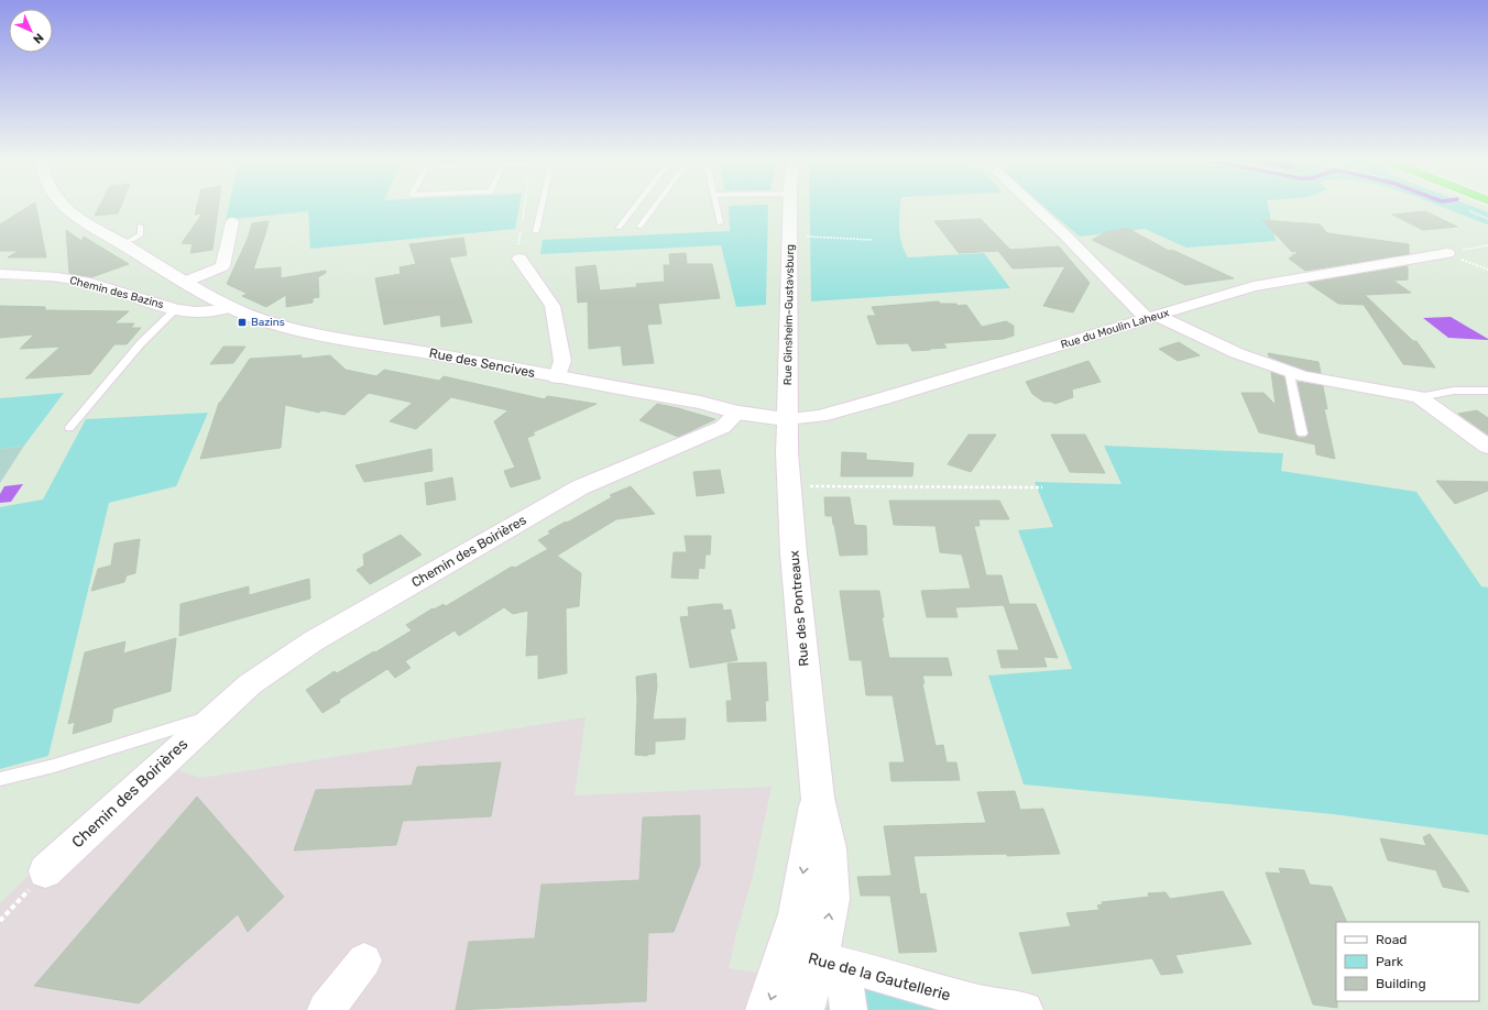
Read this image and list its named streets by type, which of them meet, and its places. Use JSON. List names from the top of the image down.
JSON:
{
  "streets": {
    "street": [
      "Chemin des Bazins",
      "Rue Ginsheim-Gustavsburg",
      "Rue du Moulin Laheux",
      "Rue des Sencives",
      "Chemin des Boirières",
      "Rue des Pontreaux",
      "Rue de la Gautellerie"
    ]
  },
  "crossings": [
    ["Chemin des Bazins", "Rue des Sencives"],
    ["Rue Ginsheim-Gustavsburg", "Rue du Moulin Laheux"],
    ["Rue Ginsheim-Gustavsburg", "Rue des Sencives"],
    ["Rue Ginsheim-Gustavsburg", "Rue des Pontreaux"],
    ["Rue du Moulin Laheux", "Rue des Sencives"],
    ["Rue du Moulin Laheux", "Rue des Pontreaux"],
    ["Rue des Sencives", "Chemin des Boirières"],
    ["Rue des Sencives", "Rue des Pontreaux"],
    ["Rue des Pontreaux", "Rue de la Gautellerie"]
  ],
  "places": {
    "transit": ["Bazins"]
  },
  "legend": ["Road", "Park", "Building"],
  "north": "bottom right"
}
